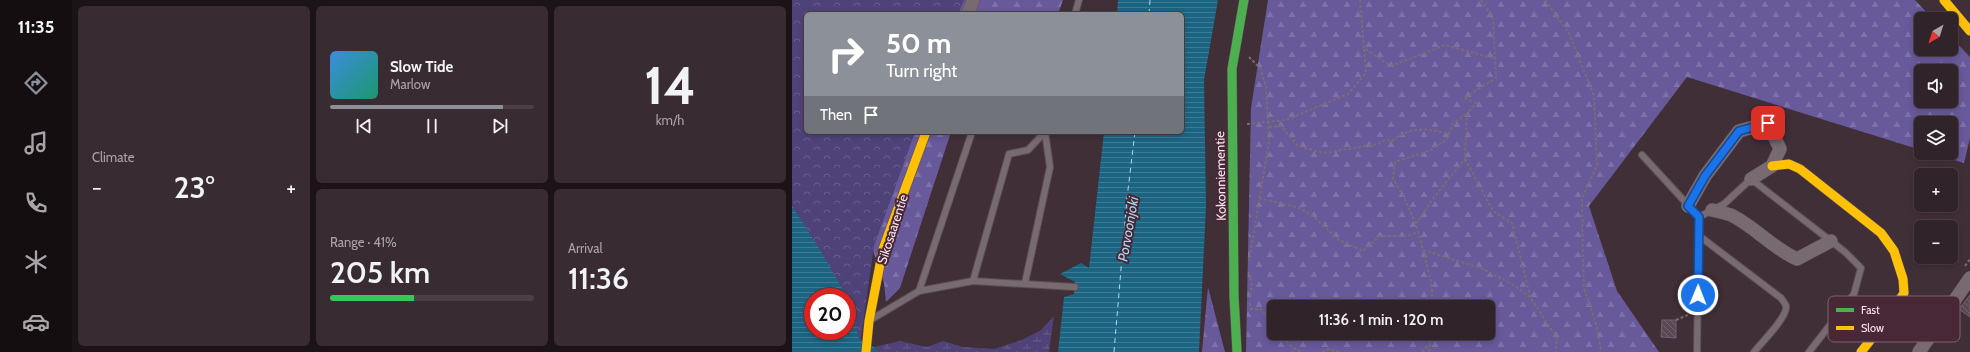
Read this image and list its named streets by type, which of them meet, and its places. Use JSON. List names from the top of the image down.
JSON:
{
  "streets": {
    "street": ["Kokonniementie", "Sikosaarentie"]
  },
  "water": ["Porvoonjoki"],
  "legend": ["Fast", "Slow"],
  "north": "bottom left",
  "page": {
    "tabs": "11:35",
    "tile": [
      "Climate",
      ["14", "km/h"],
      ["Range · 41%", "205 km"],
      ["Arrival", "11:36"]
    ],
    "map_buttons": ["+", "−"],
    "turn": ["50 m", "Turn right"],
    "song": ["Slow Tide", "Marlow"],
    "then": "Then",
    "heat": ["−", "23°", "+"],
    "limit": "20",
    "trip": "11:36 · 1 min · 120 m"
  }
}
